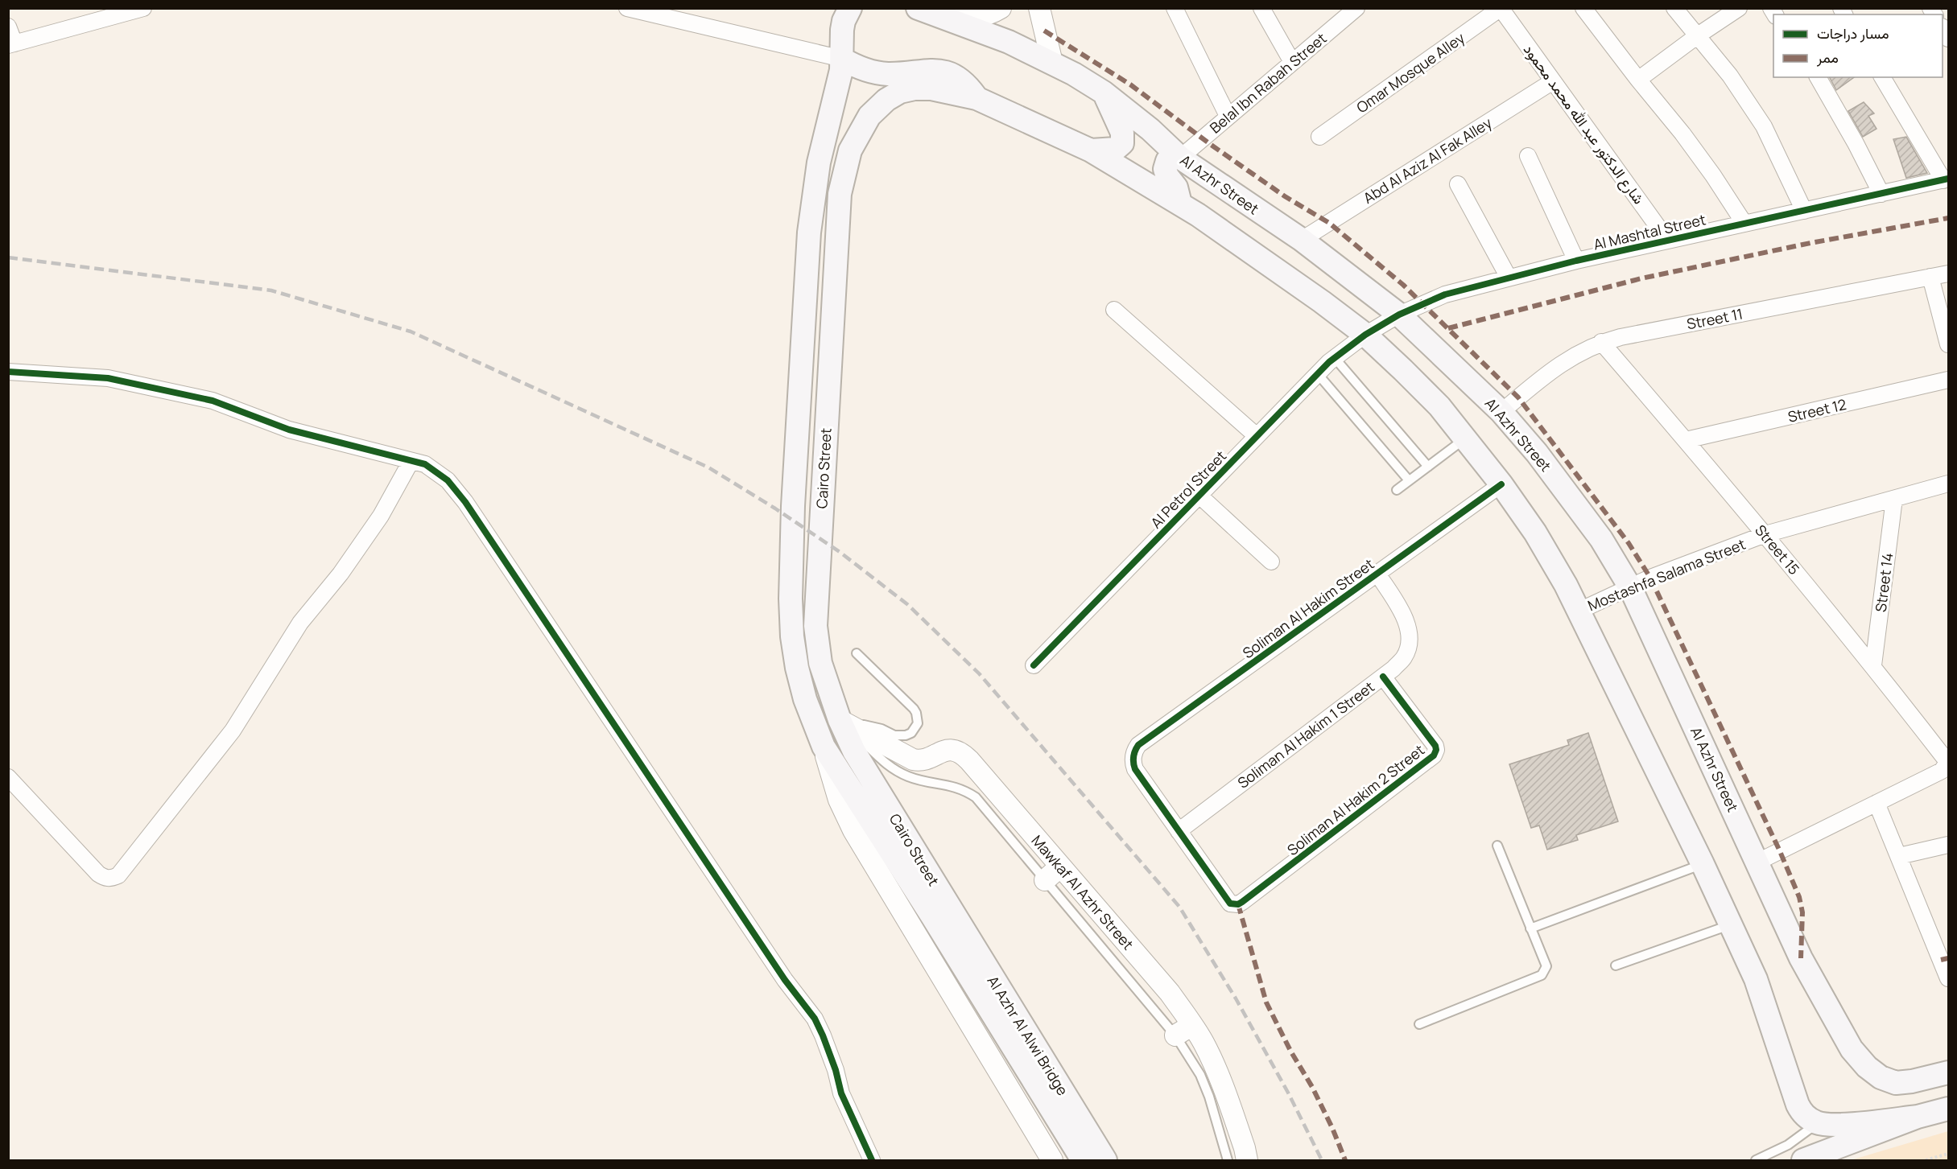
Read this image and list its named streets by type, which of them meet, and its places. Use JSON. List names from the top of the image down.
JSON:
{
  "streets": {
    "main road": ["Al Azhr Street", "Cairo Street", "Al Azhr Al Alwi Bridge"],
    "street": [
      "Omar Mosque Alley",
      "Belal Ibn Rabah Street",
      "شارع الدكتور عبد الله محمد محمود",
      "Abd Al Aziz Al Fak Alley",
      "Al Mashtal Street",
      "Street 11",
      "Street 12",
      "Al Petrol Street",
      "Street 15",
      "Mostashfa Salama Street",
      "Street 14",
      "Soliman Al Hakim Street",
      "Soliman Al Hakim 1 Street",
      "Soliman Al Hakim 2 Street",
      "Mawkaf Al Azhr Street"
    ]
  },
  "crossings": [
    ["Omar Mosque Alley", "شارع الدكتور عبد الله محمد محمود"],
    ["Belal Ibn Rabah Street", "Al Azhr Street"],
    ["شارع الدكتور عبد الله محمد محمود", "Abd Al Aziz Al Fak Alley"],
    ["شارع الدكتور عبد الله محمد محمود", "Al Mashtal Street"],
    ["Abd Al Aziz Al Fak Alley", "Al Azhr Street"],
    ["Al Azhr Street", "Al Mashtal Street"],
    ["Al Azhr Street", "Street 11"],
    ["Al Azhr Street", "Mostashfa Salama Street"],
    ["Al Mashtal Street", "Al Petrol Street"],
    ["Street 11", "Street 15"],
    ["Street 12", "Street 15"],
    ["Cairo Street", "Mawkaf Al Azhr Street"],
    ["Cairo Street", "Al Azhr Al Alwi Bridge"],
    ["Street 15", "Mostashfa Salama Street"],
    ["Street 15", "Street 14"],
    ["Mostashfa Salama Street", "Street 14"],
    ["Soliman Al Hakim Street", "Soliman Al Hakim 1 Street"],
    ["Soliman Al Hakim Street", "Soliman Al Hakim 2 Street"],
    ["Soliman Al Hakim 1 Street", "Soliman Al Hakim 2 Street"]
  ],
  "legend": ["مسار دراجات", "ممر"]
}
